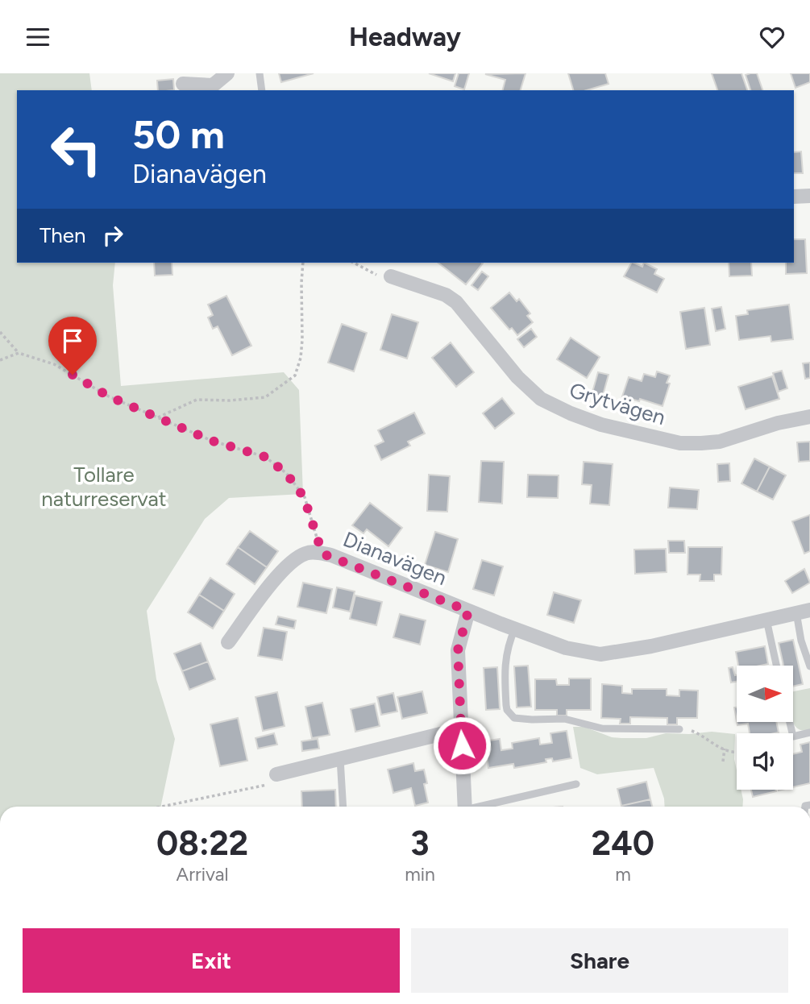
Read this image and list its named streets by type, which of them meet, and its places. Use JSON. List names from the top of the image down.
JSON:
{
  "streets": {
    "street": ["Grytvägen", "Dianavägen"]
  },
  "parks": ["Tollare naturreservat"],
  "north": "right",
  "page": {
    "header": "Headway",
    "turn": ["50 m", "Dianavägen"],
    "then": "Then",
    "eta": [
      "08:22",
      "Arrival",
      "3",
      "min",
      "240",
      "m"
    ],
    "buttons": ["Exit", "Share"]
  }
}
